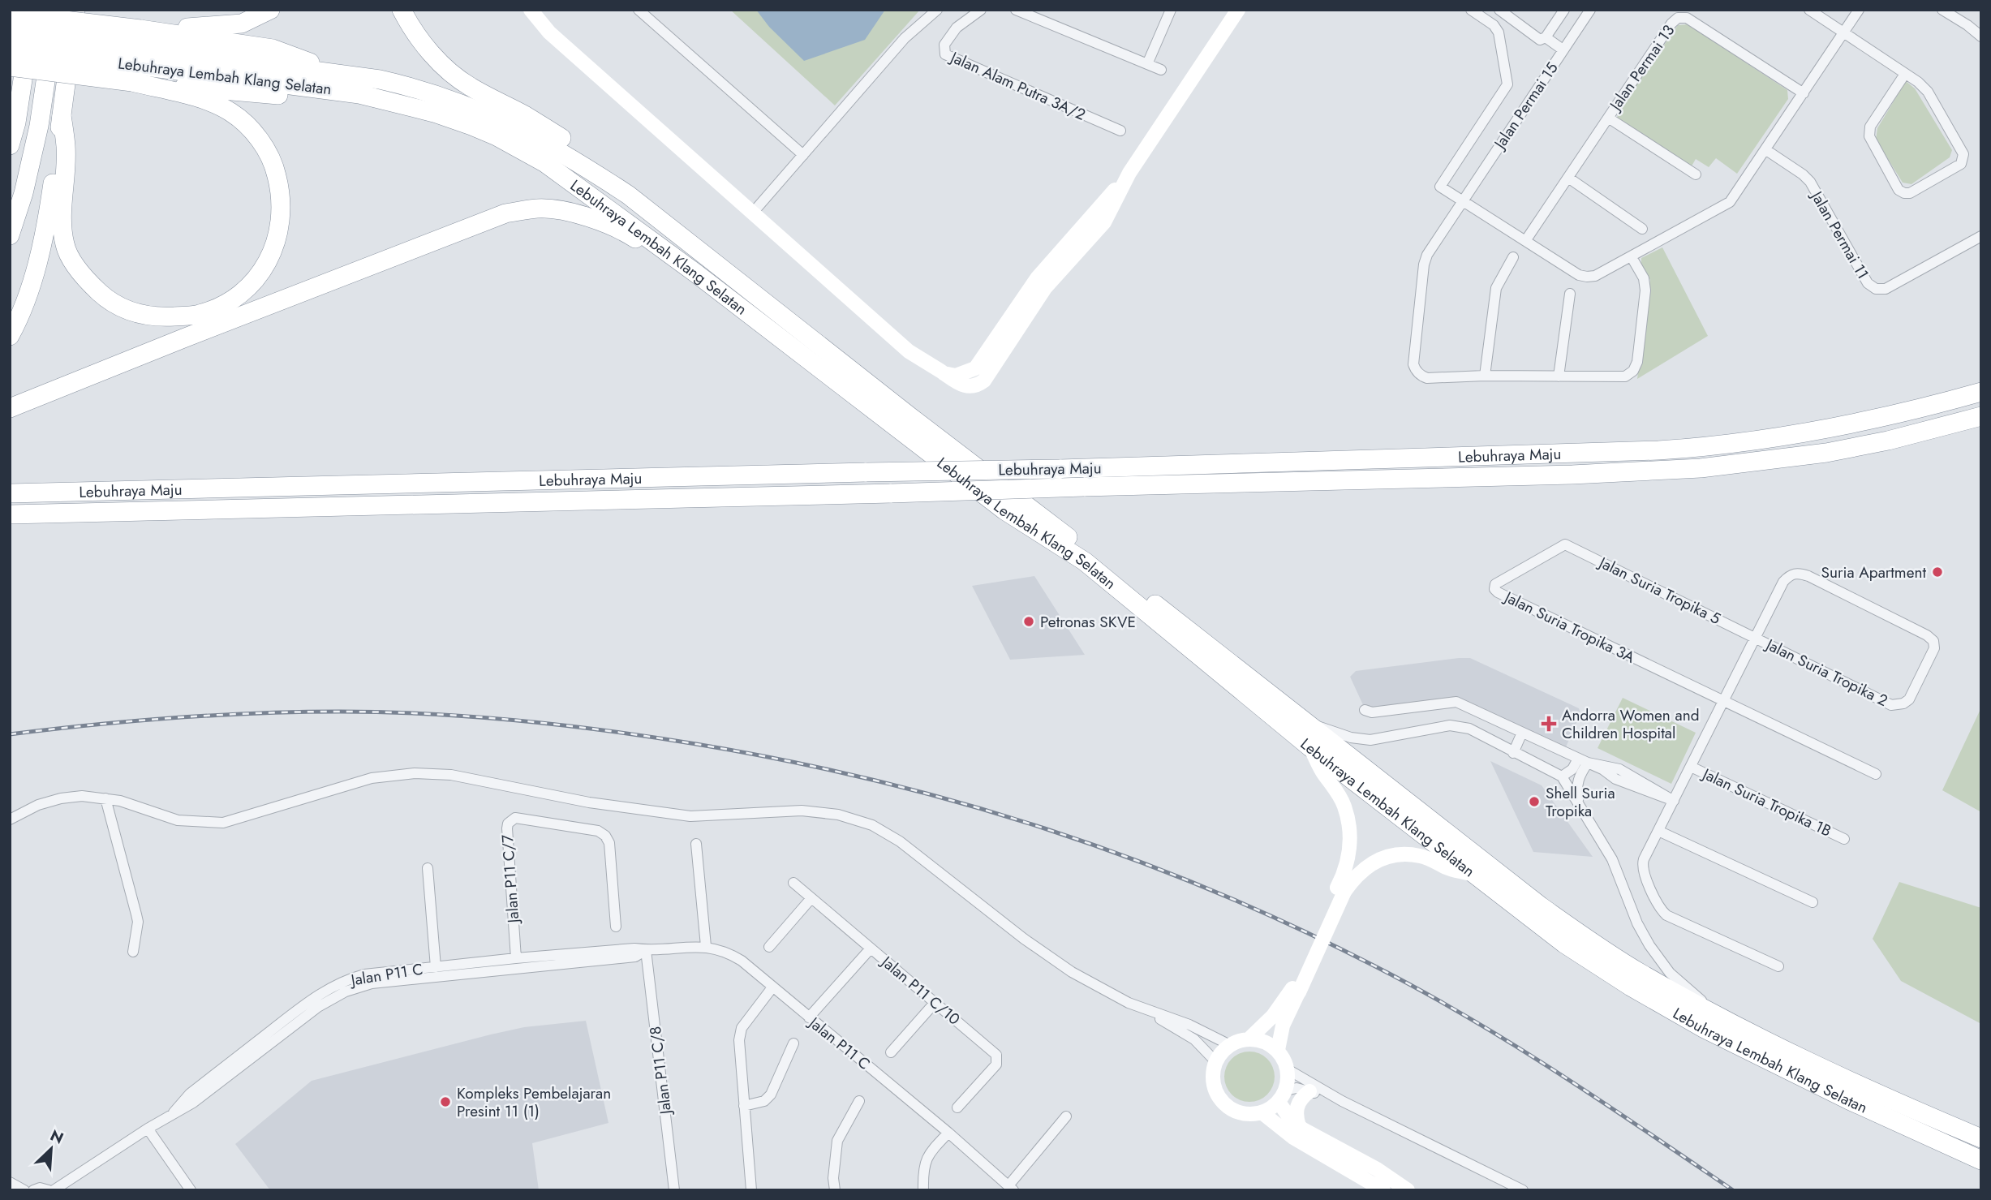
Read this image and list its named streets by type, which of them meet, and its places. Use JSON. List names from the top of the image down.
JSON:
{
  "streets": {
    "highway": ["Lebuhraya Lembah Klang Selatan", "Lebuhraya Maju"],
    "street": [
      "Jalan Permai 13",
      "Jalan Alam Putra 3A/2",
      "Jalan Permai 15",
      "Jalan Permai 11",
      "Jalan Suria Tropika 5",
      "Jalan Suria Tropika 3A",
      "Jalan Suria Tropika 2",
      "Jalan Suria Tropika 1B",
      "Jalan P11 C/7",
      "Jalan P11 C",
      "Jalan P11 C/10",
      "Jalan P11 C/8"
    ]
  },
  "crossings": [
    ["Jalan Suria Tropika 5", "Jalan Suria Tropika 3A"],
    ["Jalan Suria Tropika 5", "Jalan Suria Tropika 2"],
    ["Jalan P11 C/7", "Jalan P11 C"],
    ["Jalan P11 C", "Jalan P11 C/8"]
  ],
  "places": {
    "other": [
      "Suria Apartment",
      "Petronas SKVE",
      "Shell Suria Tropika",
      "Kompleks Pembelajaran Presint 11 (1)"
    ],
    "health": ["Andorra Women and Children Hospital"]
  },
  "north": "top right"
}
